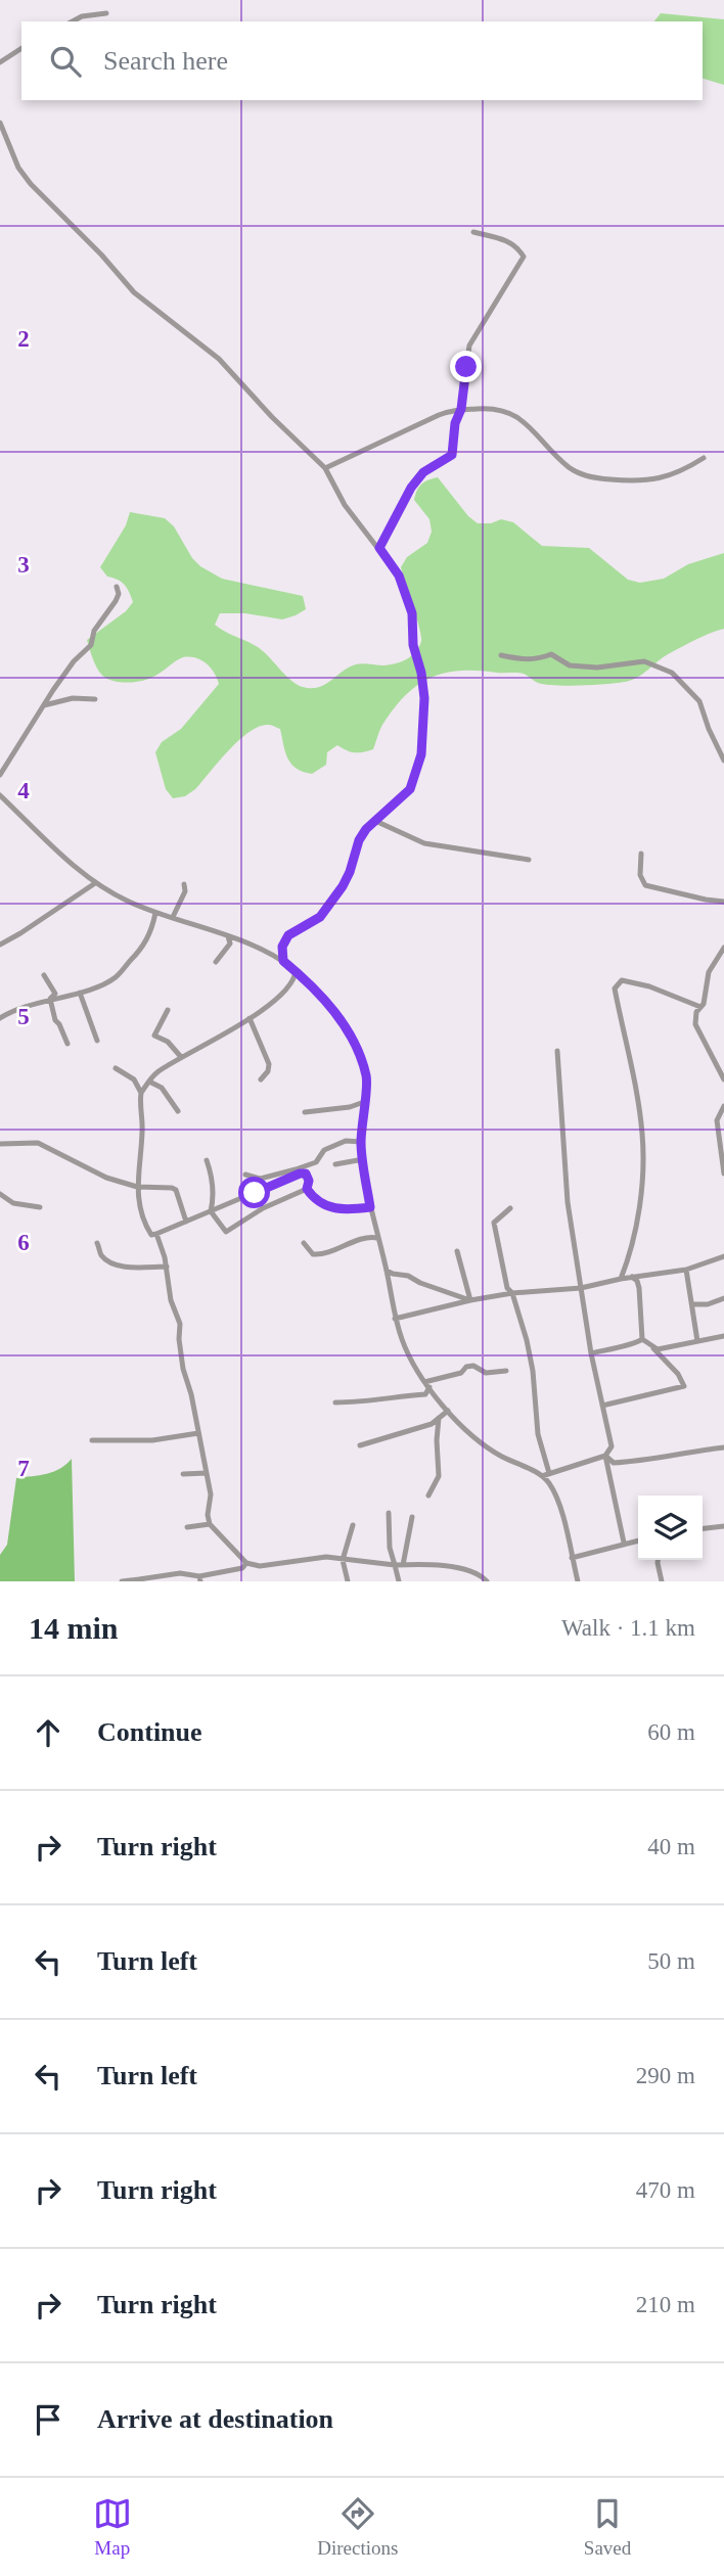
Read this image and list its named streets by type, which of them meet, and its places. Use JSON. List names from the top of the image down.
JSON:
{
  "page": {
    "search": "Search here",
    "heading": ["14 min", "Walk · 1.1 km"],
    "list": [
      ["Continue", "60 m"],
      ["Turn right", "40 m"],
      ["Turn left", "50 m"],
      ["Turn left", "290 m"],
      ["Turn right", "470 m"],
      ["Turn right", "210 m"],
      "Arrive at destination"
    ],
    "nav": ["Map", "Directions", "Saved"]
  },
  "grid": {
    "rows": [
      "2",
      "3",
      "4",
      "5",
      "6",
      "7"
    ]
  }
}
